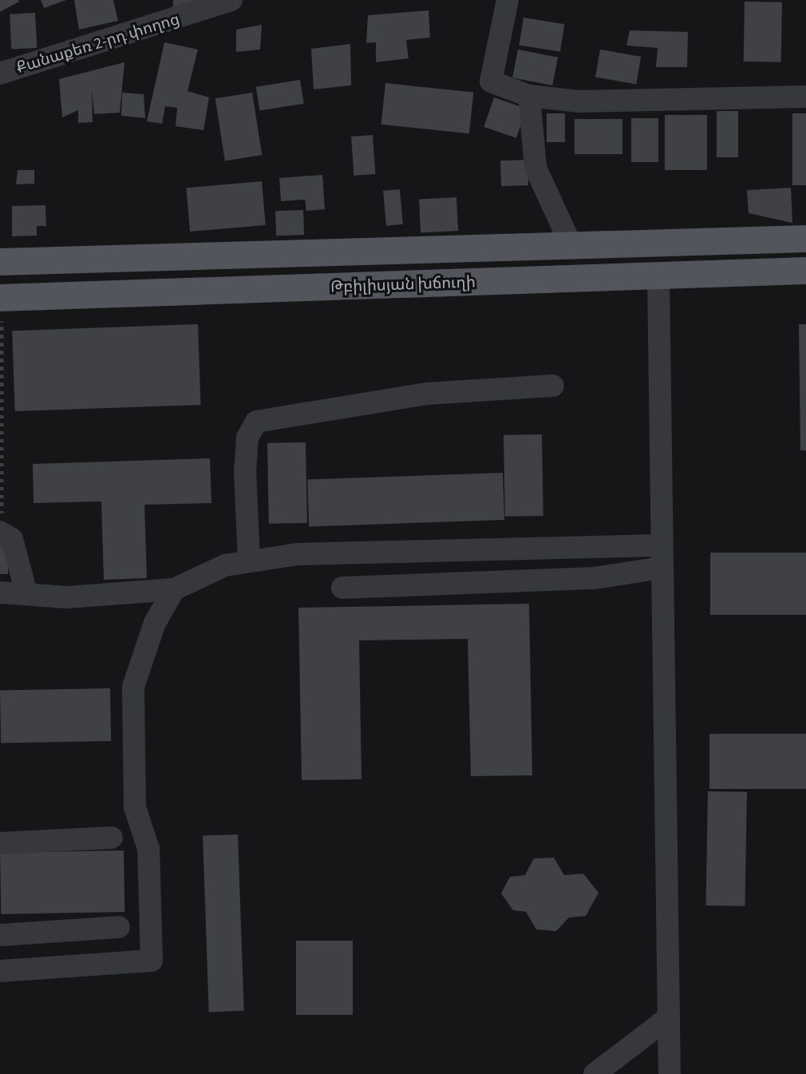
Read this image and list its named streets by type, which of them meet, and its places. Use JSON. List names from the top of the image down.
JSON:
{
  "streets": {
    "main road": ["Թբիլիսյան խճուղի"],
    "street": ["Քանաքեռ 2-րդ փողոց"]
  }
}
